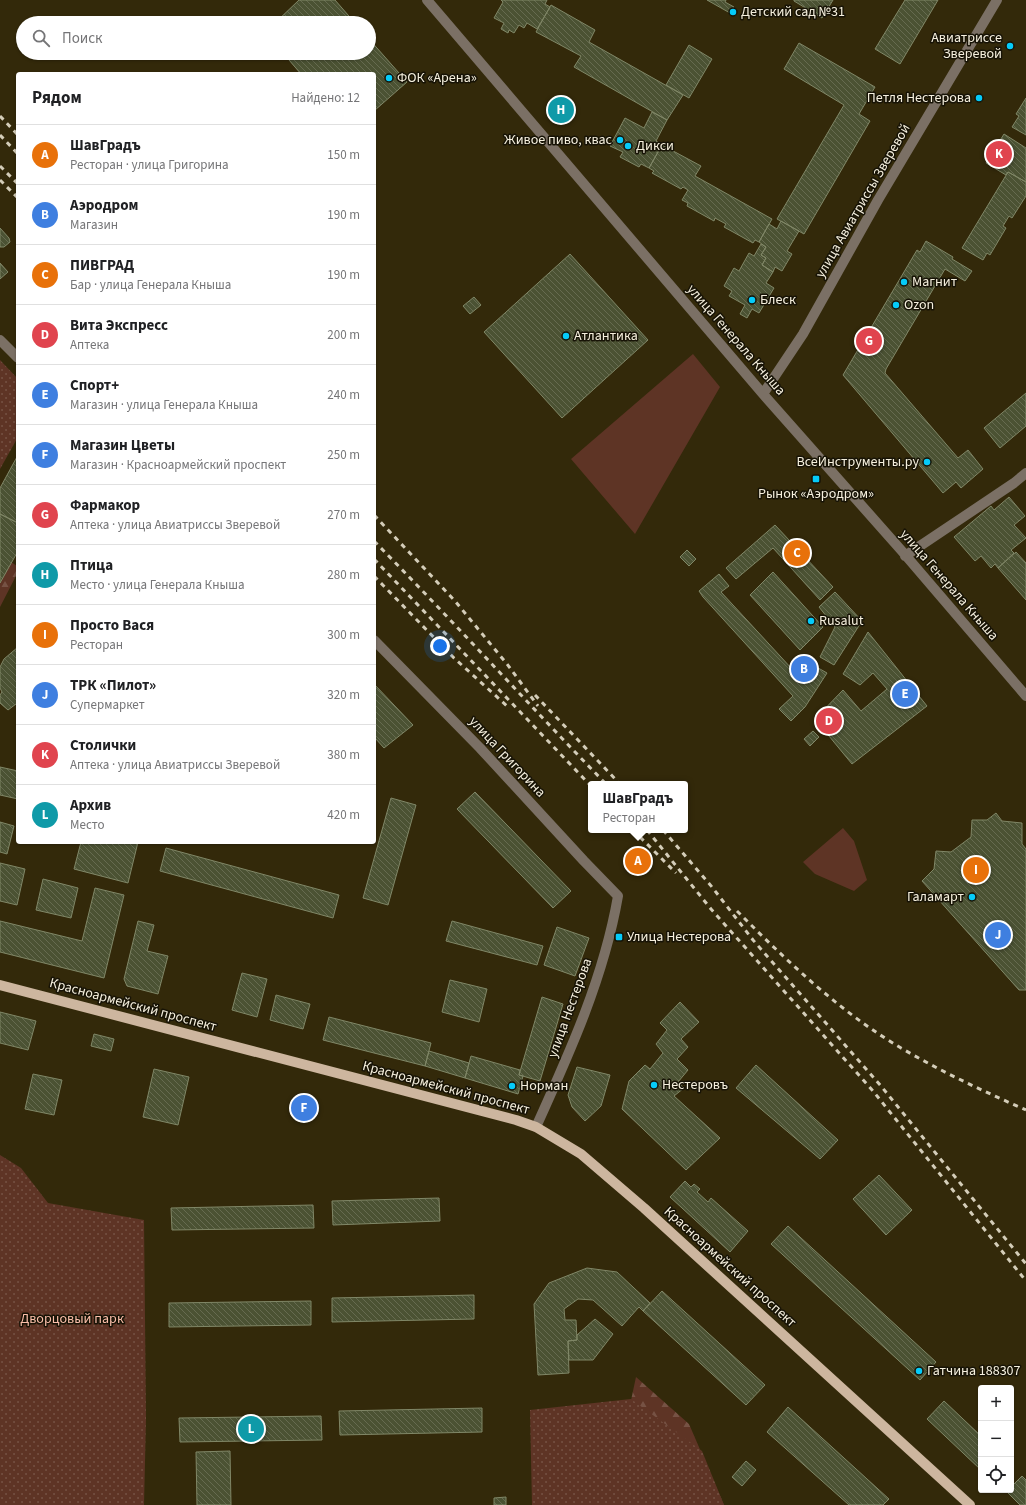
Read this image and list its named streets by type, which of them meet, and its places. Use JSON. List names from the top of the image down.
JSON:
{
  "streets": {
    "main road": ["Красноармейский проспект"],
    "street": [
      "улица Авиатриссы Зверевой",
      "улица Генерала Кныша",
      "улица Григорина",
      "улица Нестерова"
    ]
  },
  "crossings": [
    ["улица Авиатриссы Зверевой", "улица Генерала Кныша"],
    ["улица Григорина", "улица Нестерова"],
    ["Красноармейский проспект", "улица Нестерова"]
  ],
  "parks": ["Дворцовый парк"],
  "places": {
    "other": [
      "Детский сад №31",
      "Авиатриссе Зверевой",
      "ФОК «Арена»",
      "Петля Нестерова",
      "Живое пиво, квас",
      "Дикси",
      "Магнит",
      "Блеск",
      "Ozon",
      "Атлантика",
      "ВсеИнструменты.ру",
      "Rusalut",
      "Галамарт",
      "Нестеровъ",
      "Норман",
      "Гатчина 188307"
    ],
    "transit": ["Рынок «Аэродром»", "Улица Нестерова"]
  },
  "page": {
    "search": "Поиск",
    "heading": ["Рядом", "Найдено: 12"],
    "pins": [
      "H",
      "K",
      "G",
      "C",
      "B",
      "E",
      "D",
      "A",
      "I",
      "J",
      "F",
      "L"
    ],
    "list": [
      {
        "mark": "A",
        "name": "ШавГрадъ",
        "note": "Ресторан · улица Григорина",
        "value": "150 m"
      },
      {
        "mark": "B",
        "name": "Аэродром",
        "note": "Магазин",
        "value": "190 m"
      },
      {
        "mark": "C",
        "name": "ПИВГРАД",
        "note": "Бар · улица Генерала Кныша",
        "value": "190 m"
      },
      {
        "mark": "D",
        "name": "Вита Экспресс",
        "note": "Аптека",
        "value": "200 m"
      },
      {
        "mark": "E",
        "name": "Спорт+",
        "note": "Магазин · улица Генерала Кныша",
        "value": "240 m"
      },
      {
        "mark": "F",
        "name": "Магазин Цветы",
        "note": "Магазин · Красноармейский проспект",
        "value": "250 m"
      },
      {
        "mark": "G",
        "name": "Фармакор",
        "note": "Аптека · улица Авиатриссы Зверевой",
        "value": "270 m"
      },
      {
        "mark": "H",
        "name": "Птица",
        "note": "Место · улица Генерала Кныша",
        "value": "280 m"
      },
      {
        "mark": "I",
        "name": "Просто Вася",
        "note": "Ресторан",
        "value": "300 m"
      },
      {
        "mark": "J",
        "name": "ТРК «Пилот»",
        "note": "Супермаркет",
        "value": "320 m"
      },
      {
        "mark": "K",
        "name": "Столички",
        "note": "Аптека · улица Авиатриссы Зверевой",
        "value": "380 m"
      },
      {
        "mark": "L",
        "name": "Архив",
        "note": "Место",
        "value": "420 m"
      }
    ],
    "popup": ["ШавГрадъ", "Ресторан"],
    "map_buttons": ["+", "−"]
  }
}
